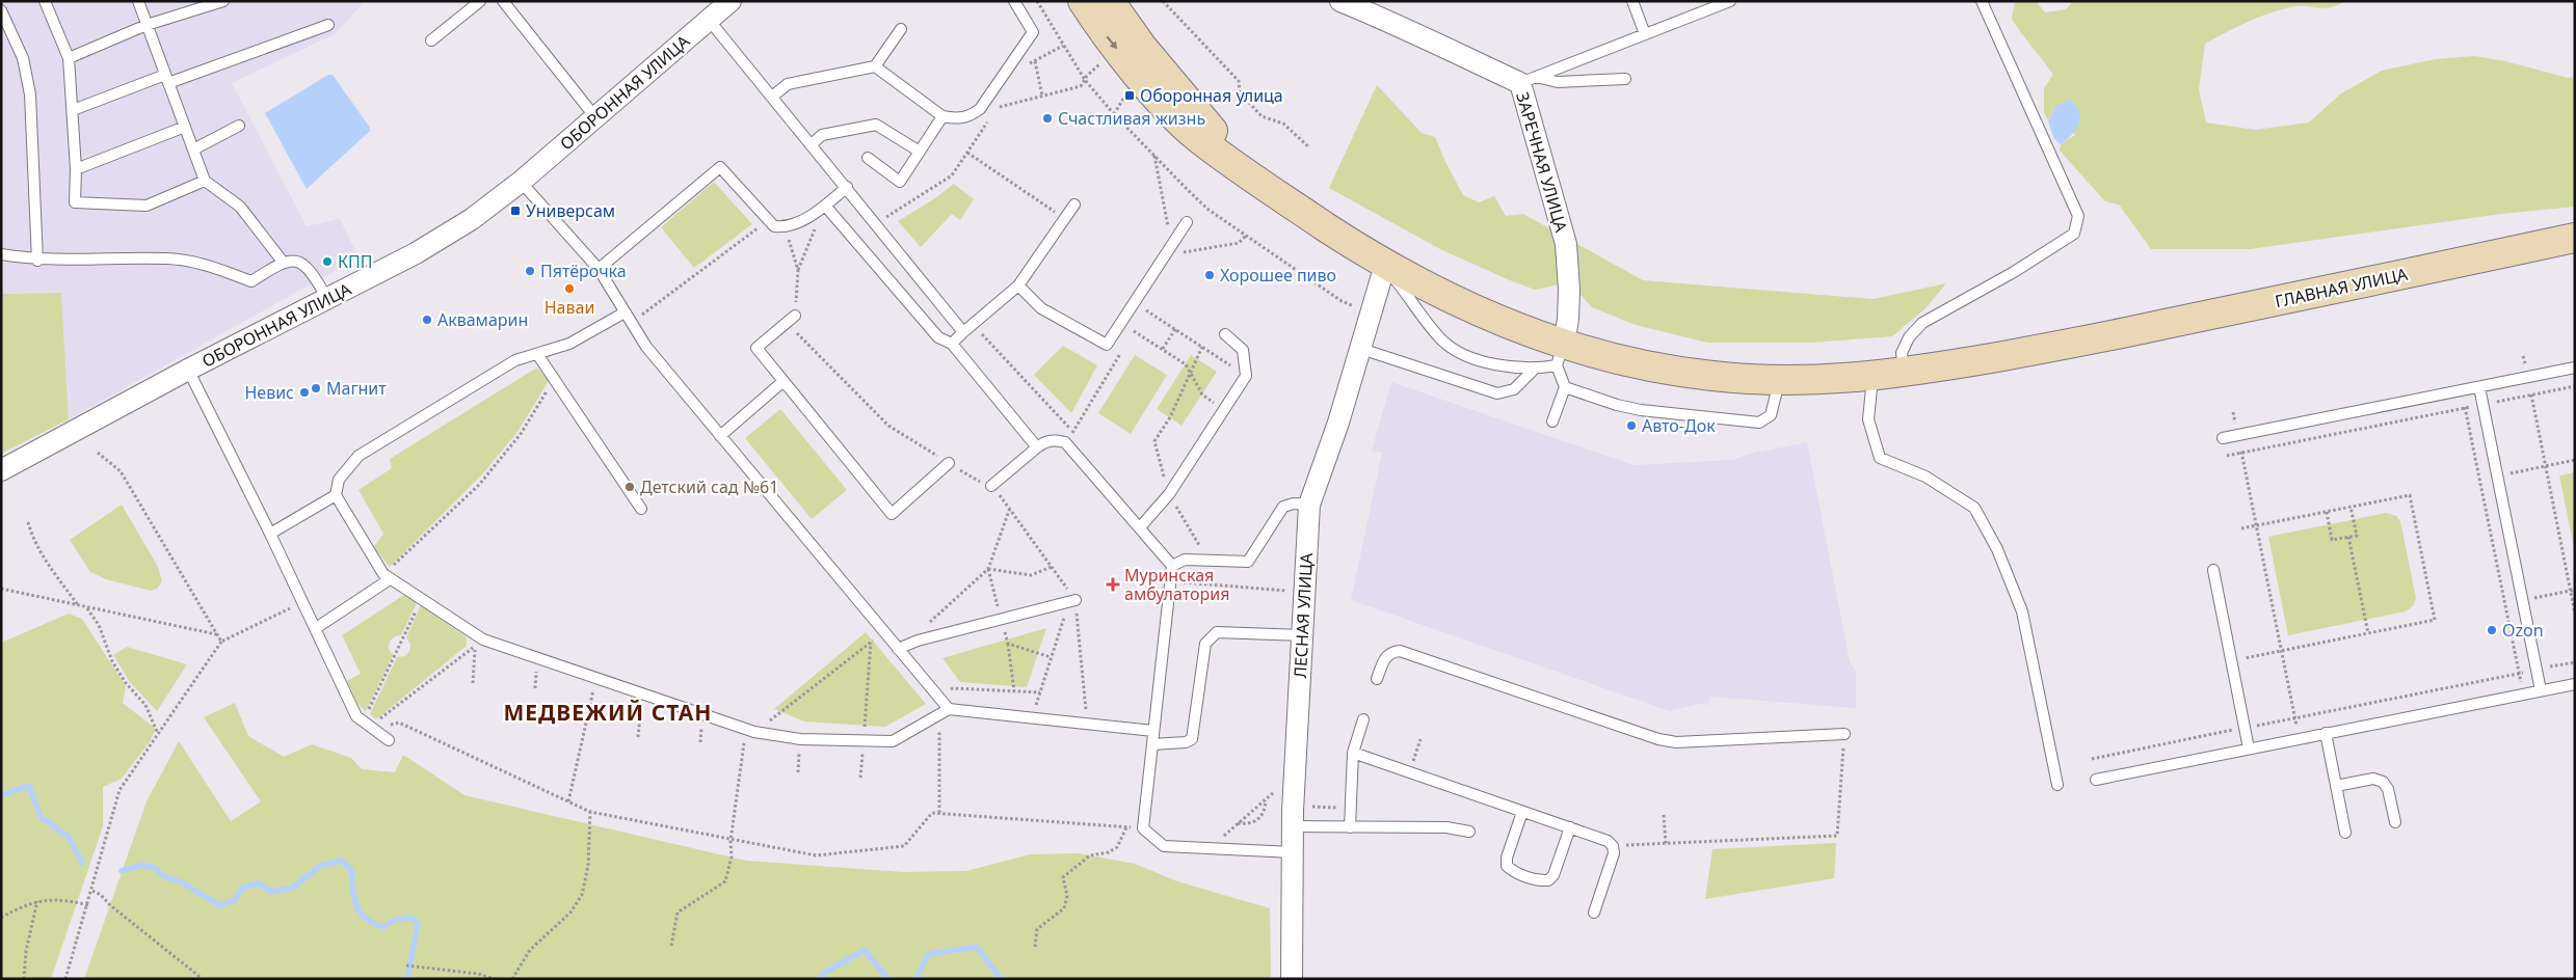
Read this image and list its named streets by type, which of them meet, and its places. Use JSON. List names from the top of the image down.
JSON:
{
  "streets": {
    "main road": ["ГЛАВНАЯ УЛИЦА"],
    "street": ["ОБОРОННАЯ УЛИЦА", "ЗАРЕЧНАЯ УЛИЦА", "ЛЕСНАЯ УЛИЦА"]
  },
  "crossings": [
    ["ЗАРЕЧНАЯ УЛИЦА", "ГЛАВНАЯ УЛИЦА"],
    ["ГЛАВНАЯ УЛИЦА", "ЛЕСНАЯ УЛИЦА"]
  ],
  "districts": ["МЕДВЕЖИЙ СТАН"],
  "places": {
    "transit": ["Оборонная улица", "Универсам"],
    "other": [
      "Счастливая жизнь",
      "КПП",
      "Пятёрочка",
      "Хорошее пиво",
      "Наваи",
      "Аквамарин",
      "Магнит",
      "Невис",
      "Авто-Док",
      "Детский сад №61",
      "Ozon"
    ],
    "health": ["Муринская амбулатория"]
  }
}
